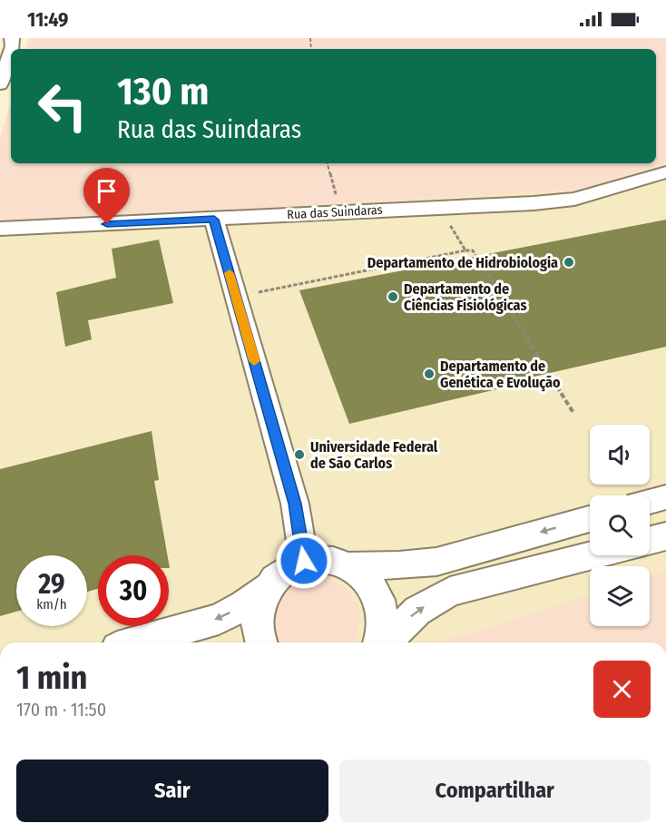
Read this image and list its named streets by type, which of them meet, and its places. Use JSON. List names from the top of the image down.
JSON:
{
  "streets": {
    "street": ["Rua das Suindaras"]
  },
  "places": [
    "Departamento de Hidrobiologia",
    "Departamento de Ciências Fisiológicas",
    "Departamento de Genética e Evolução",
    "Universidade Federal de São Carlos"
  ],
  "page": {
    "status": "11:49",
    "turn": ["130 m", "Rua das Suindaras"],
    "speed": "29 km/h",
    "limit": "30",
    "heading": ["1 min", "170 m · 11:50"],
    "buttons": ["Sair", "Compartilhar"]
  }
}
